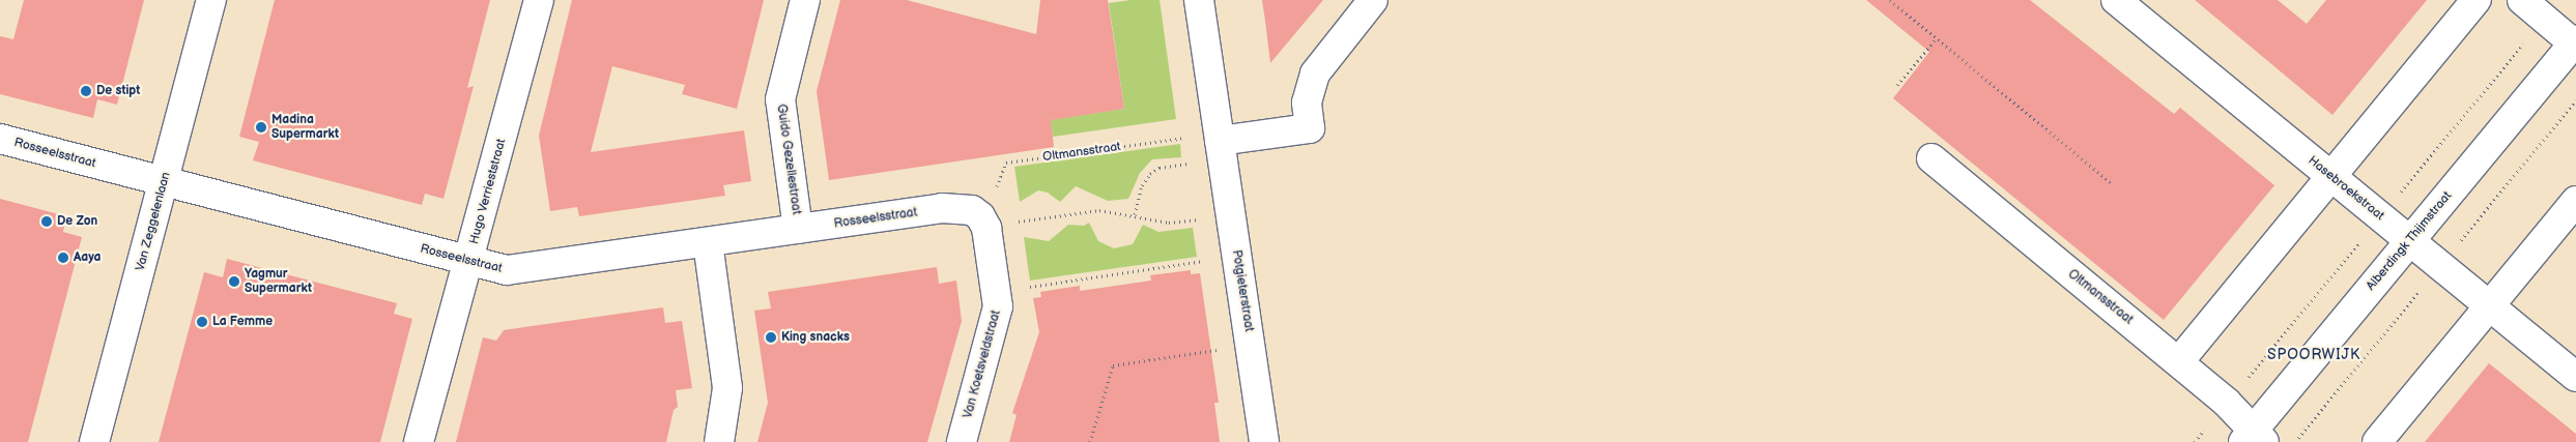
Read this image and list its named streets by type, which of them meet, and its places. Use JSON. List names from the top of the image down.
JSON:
{
  "streets": {
    "street": [
      "Oltmansstraat",
      "Rosseelsstraat",
      "Guido Gezellestraat",
      "Hasebroekstraat",
      "Hugo Verrieststraat",
      "Van Zeggelenlaan",
      "Alberdingk Thijmstraat",
      "Potgieterstraat",
      "Van Koetsveldstraat"
    ]
  },
  "crossings": [
    ["Oltmansstraat", "Rosseelsstraat"],
    ["Oltmansstraat", "Alberdingk Thijmstraat"],
    ["Oltmansstraat", "Potgieterstraat"],
    ["Oltmansstraat", "Van Koetsveldstraat"],
    ["Rosseelsstraat", "Guido Gezellestraat"],
    ["Rosseelsstraat", "Hugo Verrieststraat"],
    ["Rosseelsstraat", "Van Zeggelenlaan"],
    ["Rosseelsstraat", "Van Koetsveldstraat"],
    ["Hasebroekstraat", "Alberdingk Thijmstraat"]
  ],
  "districts": ["SPOORWIJK"],
  "places": [
    "De stipt",
    "Madina Supermarkt",
    "De Zon",
    "Aaya",
    "Yagmur Supermarkt",
    "La Femme",
    "King snacks"
  ]
}
